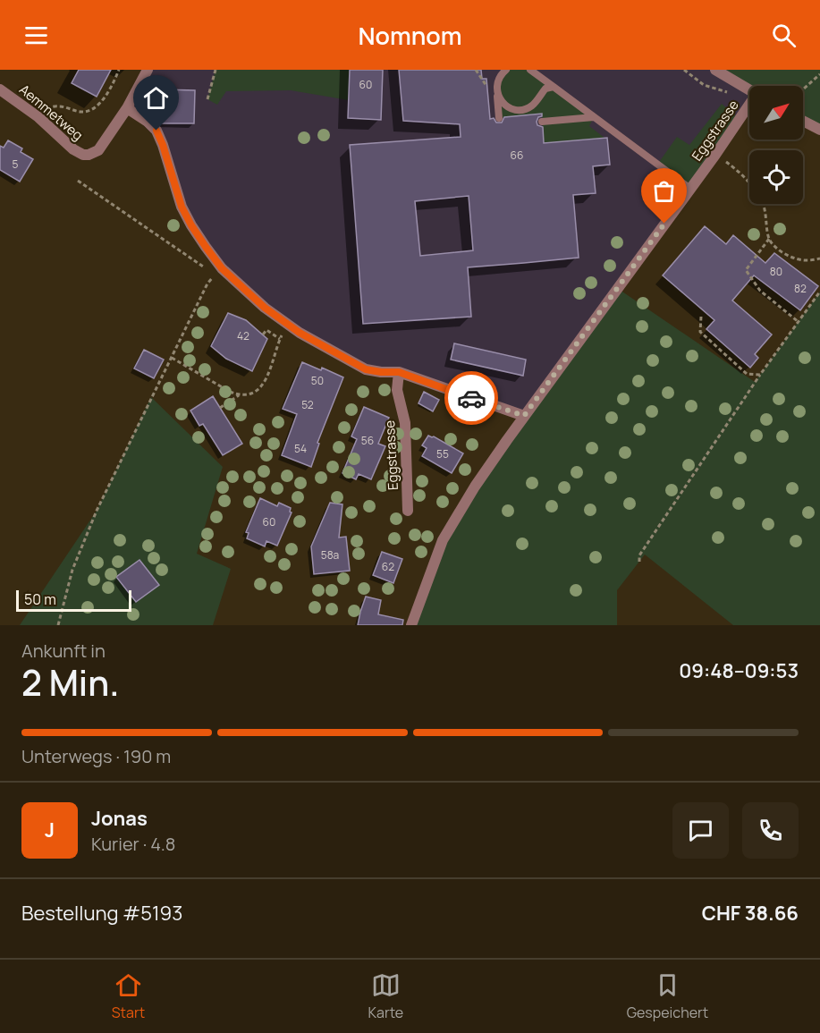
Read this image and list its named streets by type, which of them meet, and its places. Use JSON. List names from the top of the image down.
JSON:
{
  "streets": {
    "street": ["Aemmetweg", "Eggstrasse"]
  },
  "house_numbers": [
    "60",
    "66",
    "5",
    "80",
    "82",
    "42",
    "50",
    "52",
    "56",
    "54",
    "55",
    "60",
    "58a",
    "62"
  ],
  "scale_bar": "50 m",
  "north": "top right",
  "page": {
    "header": "Nomnom",
    "scale": "50 m",
    "heading": ["2 Min.", "Ankunft in", "09:48–09:53"],
    "panel": [
      "Jonas",
      "Kurier · 4.8",
      "Bestellung #5193",
      "CHF 38.66"
    ],
    "bar": "Unterwegs · 190 m",
    "round": "J",
    "tabs": ["Start", "Karte", "Gespeichert"]
  }
}
